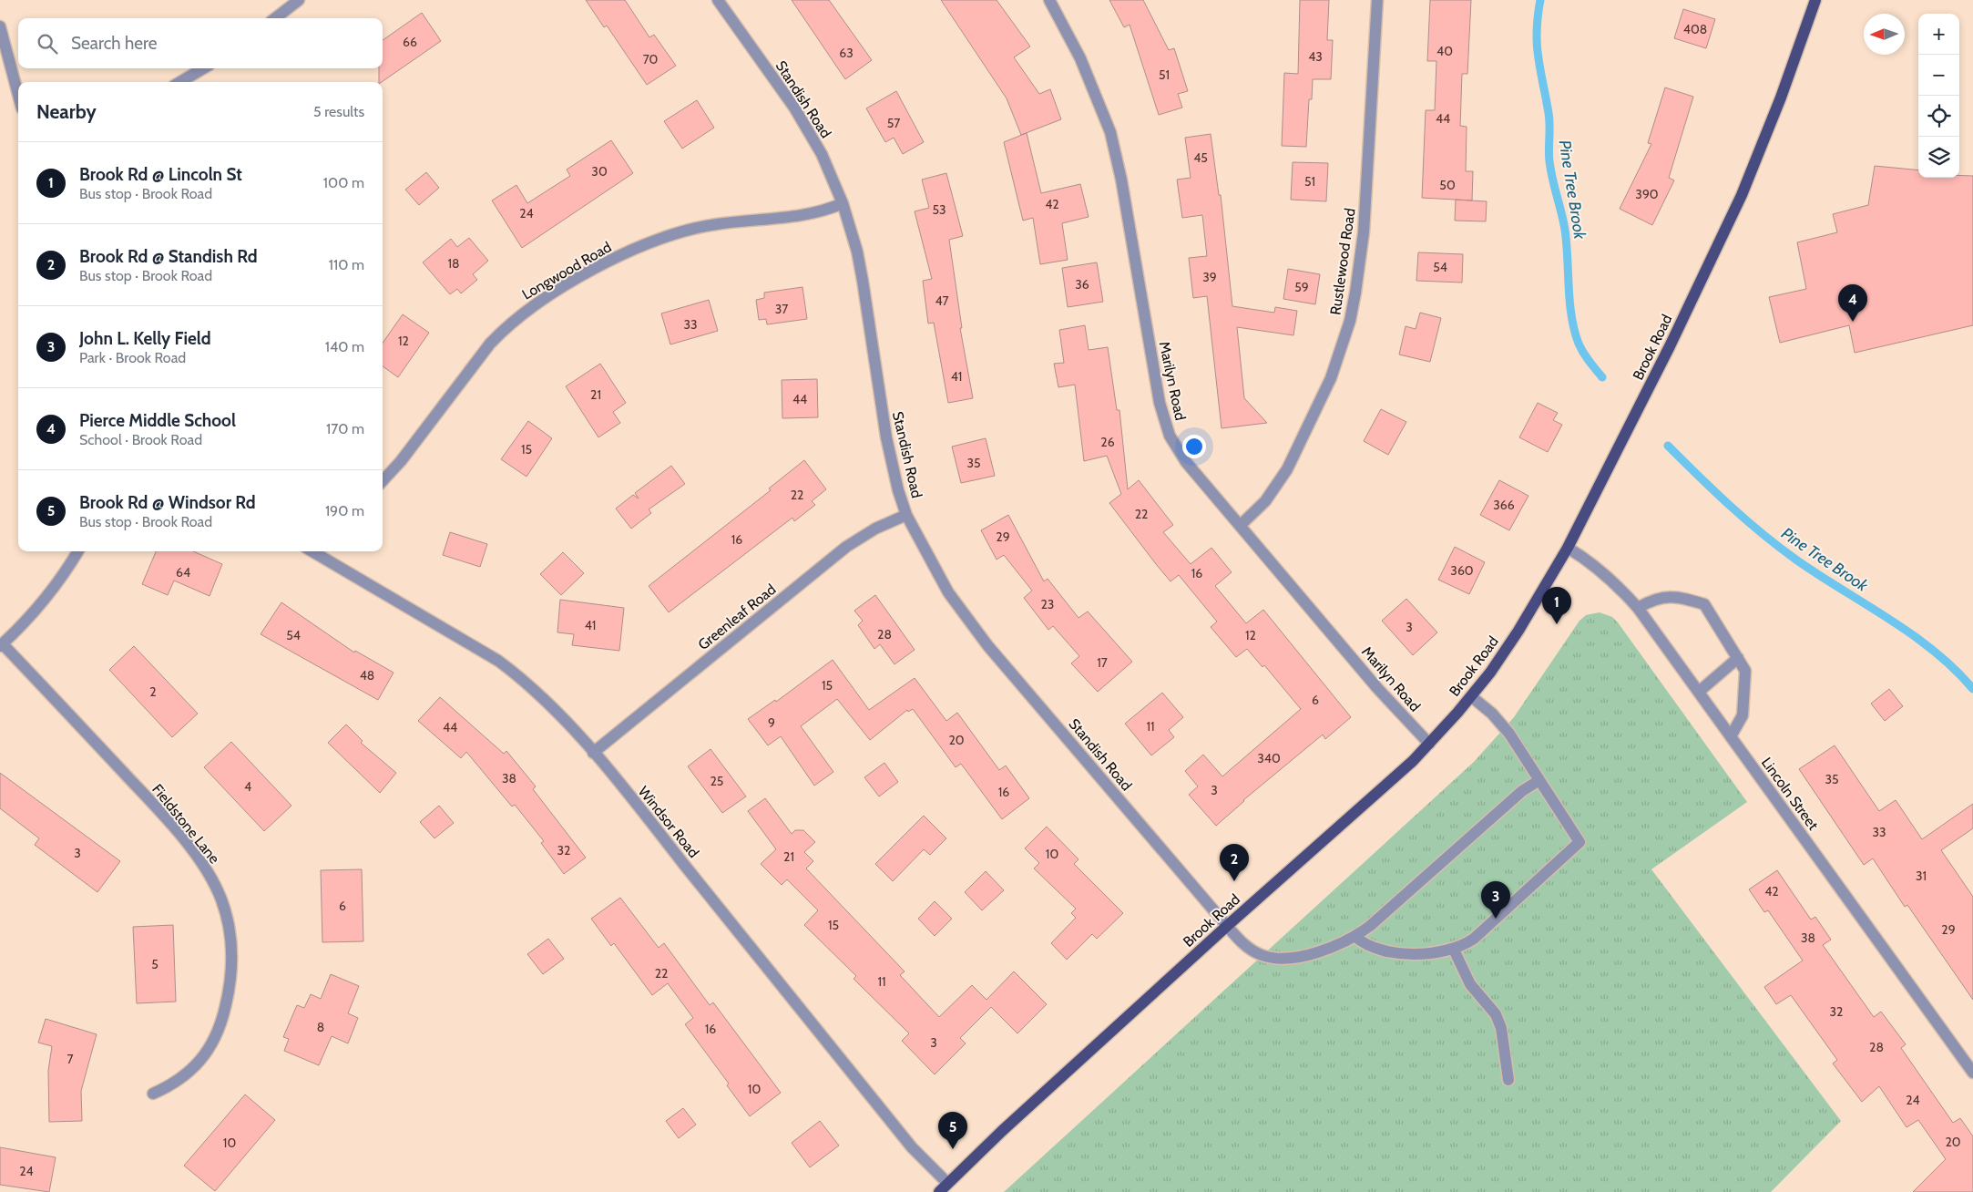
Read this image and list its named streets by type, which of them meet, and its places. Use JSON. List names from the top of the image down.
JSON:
{
  "streets": {
    "main road": ["Brook Road"],
    "street": [
      "Standish Road",
      "Rustlewood Road",
      "Longwood Road",
      "Marilyn Road",
      "Greenleaf Road",
      "Lincoln Street",
      "Windsor Road",
      "Fieldstone Lane"
    ]
  },
  "crossings": [
    ["Standish Road", "Longwood Road"],
    ["Standish Road", "Brook Road"],
    ["Standish Road", "Greenleaf Road"],
    ["Rustlewood Road", "Marilyn Road"],
    ["Brook Road", "Marilyn Road"],
    ["Brook Road", "Lincoln Street"],
    ["Brook Road", "Windsor Road"],
    ["Greenleaf Road", "Windsor Road"]
  ],
  "water": ["Pine Tree Brook"],
  "house_numbers": [
    "408",
    "66",
    "40",
    "63",
    "43",
    "70",
    "51",
    "44",
    "57",
    "45",
    "30",
    "51",
    "50",
    "390",
    "42",
    "53",
    "24",
    "18",
    "54",
    "39",
    "36",
    "59",
    "47",
    "37",
    "33",
    "12",
    "41",
    "21",
    "44",
    "26",
    "15",
    "35",
    "22",
    "366",
    "22",
    "29",
    "16",
    "360",
    "64",
    "16",
    "23",
    "41",
    "3",
    "28",
    "54",
    "12",
    "17",
    "48",
    "15",
    "2",
    "6",
    "9",
    "11",
    "44",
    "20",
    "340",
    "38",
    "35",
    "25",
    "4",
    "3",
    "16",
    "33",
    "32",
    "3",
    "10",
    "21",
    "31",
    "42",
    "6",
    "15",
    "29",
    "38",
    "5",
    "22",
    "11",
    "32",
    "8",
    "16",
    "3",
    "28",
    "7",
    "10",
    "24",
    "20",
    "10",
    "24"
  ],
  "north": "left",
  "page": {
    "map_buttons": ["+", "−"],
    "search": "Search here",
    "heading": ["Nearby", "5 results"],
    "list": [
      {
        "mark": "1",
        "name": "Brook Rd @ Lincoln St",
        "note": "Bus stop · Brook Road",
        "value": "100 m"
      },
      {
        "mark": "2",
        "name": "Brook Rd @ Standish Rd",
        "note": "Bus stop · Brook Road",
        "value": "110 m"
      },
      {
        "mark": "3",
        "name": "John L. Kelly Field",
        "note": "Park · Brook Road",
        "value": "140 m"
      },
      {
        "mark": "4",
        "name": "Pierce Middle School",
        "note": "School · Brook Road",
        "value": "170 m"
      },
      {
        "mark": "5",
        "name": "Brook Rd @ Windsor Rd",
        "note": "Bus stop · Brook Road",
        "value": "190 m"
      }
    ],
    "pins": [
      "4",
      "1",
      "2",
      "3",
      "5"
    ]
  }
}
